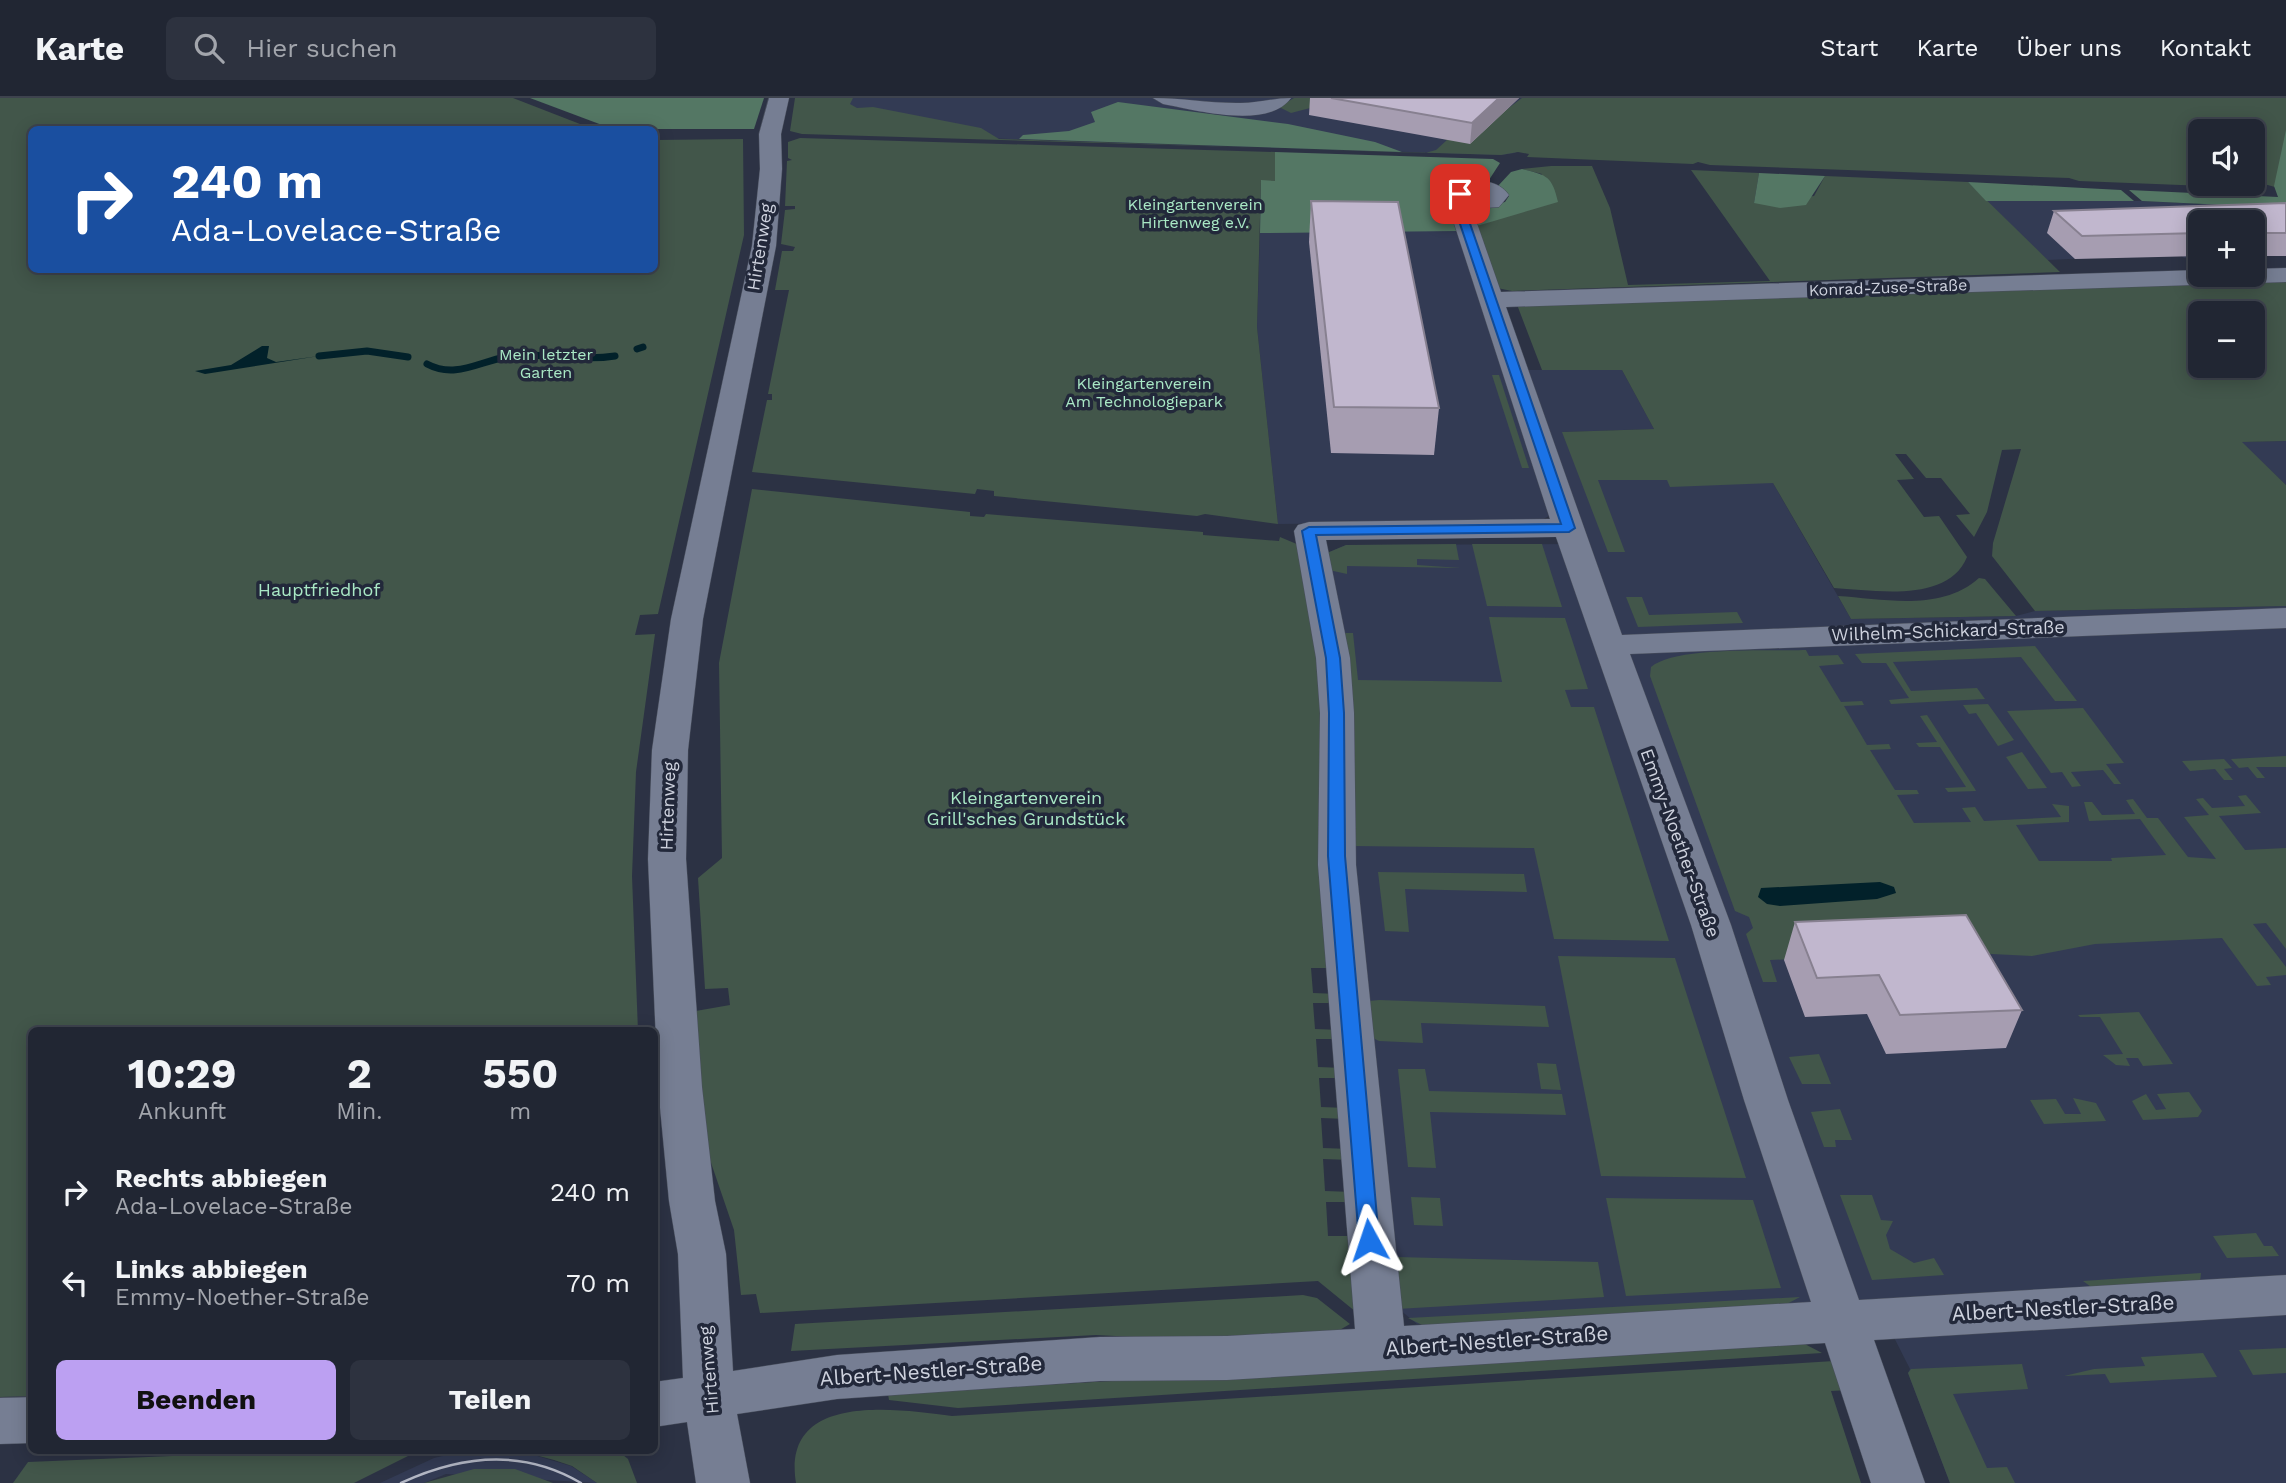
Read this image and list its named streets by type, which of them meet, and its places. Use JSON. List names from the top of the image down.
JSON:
{
  "streets": {
    "street": [
      "Hirtenweg",
      "Konrad-Zuse-Straße",
      "Wilhelm-Schickard-Straße",
      "Emmy-Noether-Straße",
      "Albert-Nestler-Straße"
    ]
  },
  "crossings": [
    ["Hirtenweg", "Albert-Nestler-Straße"],
    ["Konrad-Zuse-Straße", "Emmy-Noether-Straße"],
    ["Wilhelm-Schickard-Straße", "Emmy-Noether-Straße"],
    ["Emmy-Noether-Straße", "Albert-Nestler-Straße"]
  ],
  "parks": [
    "Kleingartenverein Hirtenweg e.V.",
    "Mein letzter Garten",
    "Kleingartenverein Am Technologiepark",
    "Hauptfriedhof",
    "Kleingartenverein Grill'sches Grundstück"
  ],
  "page": {
    "header": "Karte",
    "search": "Hier suchen",
    "nav": [
      "Start",
      "Karte",
      "Über uns",
      "Kontakt"
    ],
    "map_buttons": ["+", "−"],
    "turn": ["240 m", "Ada-Lovelace-Straße"],
    "eta": [
      "10:29",
      "Ankunft",
      "2",
      "Min.",
      "550",
      "m"
    ],
    "list": [
      {
        "name": "Rechts abbiegen",
        "note": "Ada-Lovelace-Straße",
        "value": "240 m"
      },
      {
        "name": "Links abbiegen",
        "note": "Emmy-Noether-Straße",
        "value": "70 m"
      }
    ],
    "buttons": ["Beenden", "Teilen"]
  }
}
